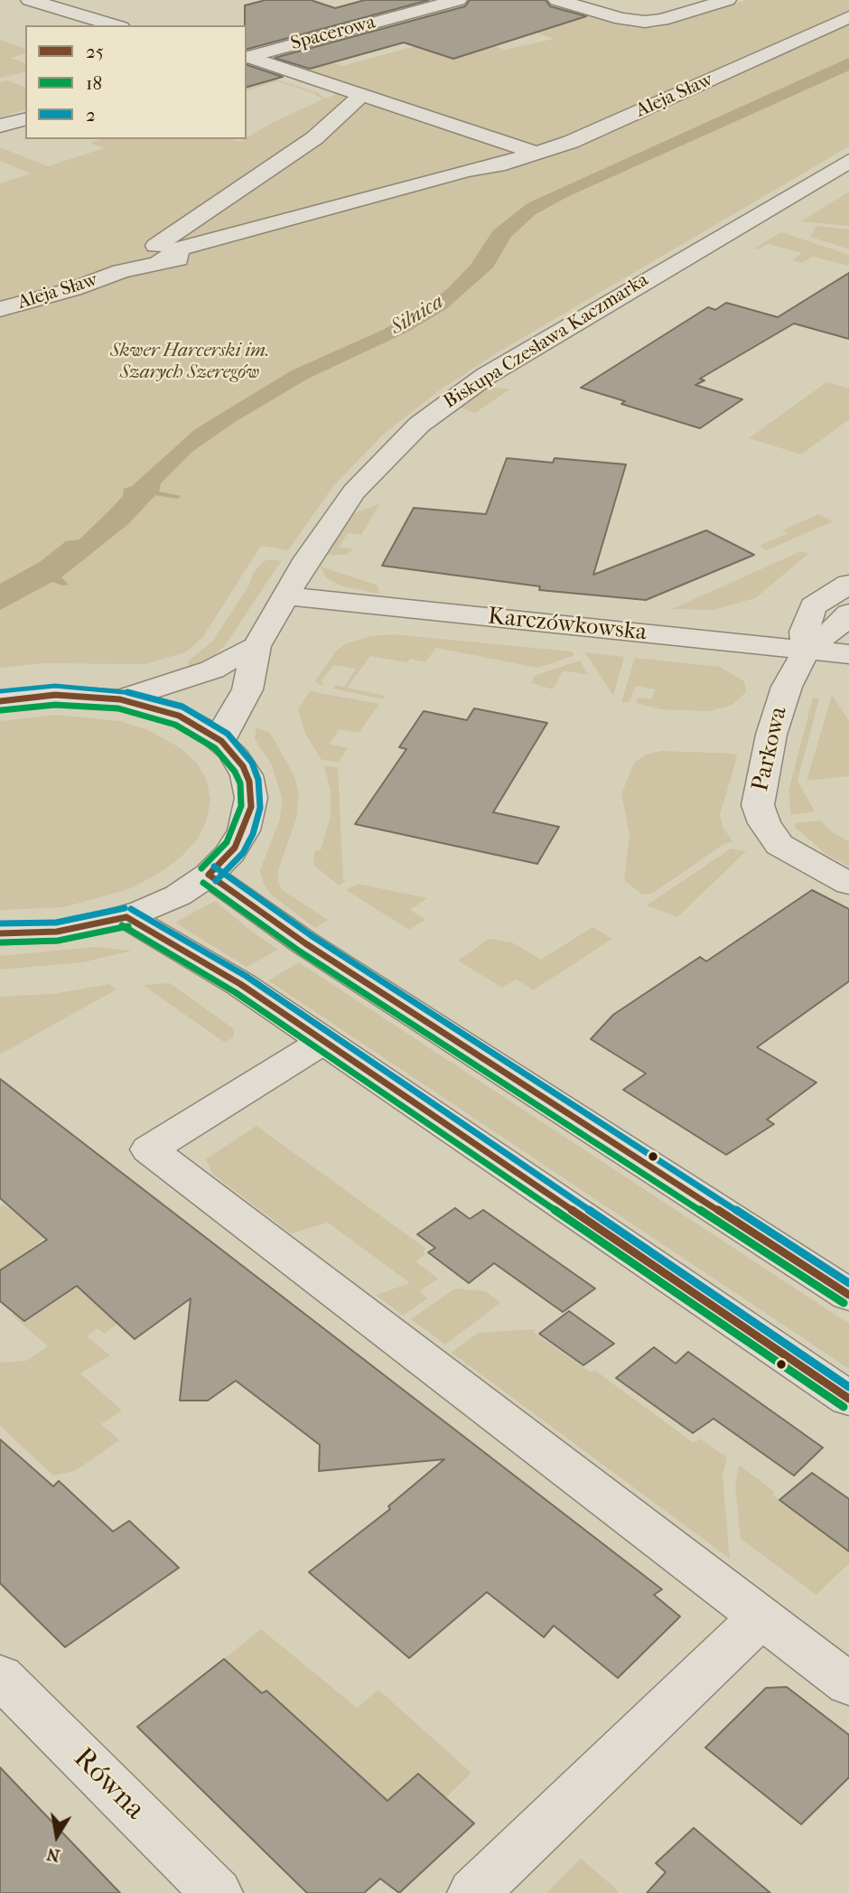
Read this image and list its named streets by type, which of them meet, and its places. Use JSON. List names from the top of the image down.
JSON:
{
  "streets": {
    "street": [
      "Spacerowa",
      "Aleja Sław",
      "Biskupa Czesława Kaczmarka",
      "Karczówkowska",
      "Parkowa",
      "Równa"
    ]
  },
  "crossings": [
    ["Biskupa Czesława Kaczmarka", "Karczówkowska"],
    ["Karczówkowska", "Parkowa"]
  ],
  "water": ["Silnica"],
  "parks": ["Skwer Harcerski im. Szarych Szeregów"],
  "lines": ["transit line 2", "transit line 25", "transit line 18"],
  "legend": ["25", "18", "2"],
  "north": "bottom"
}
